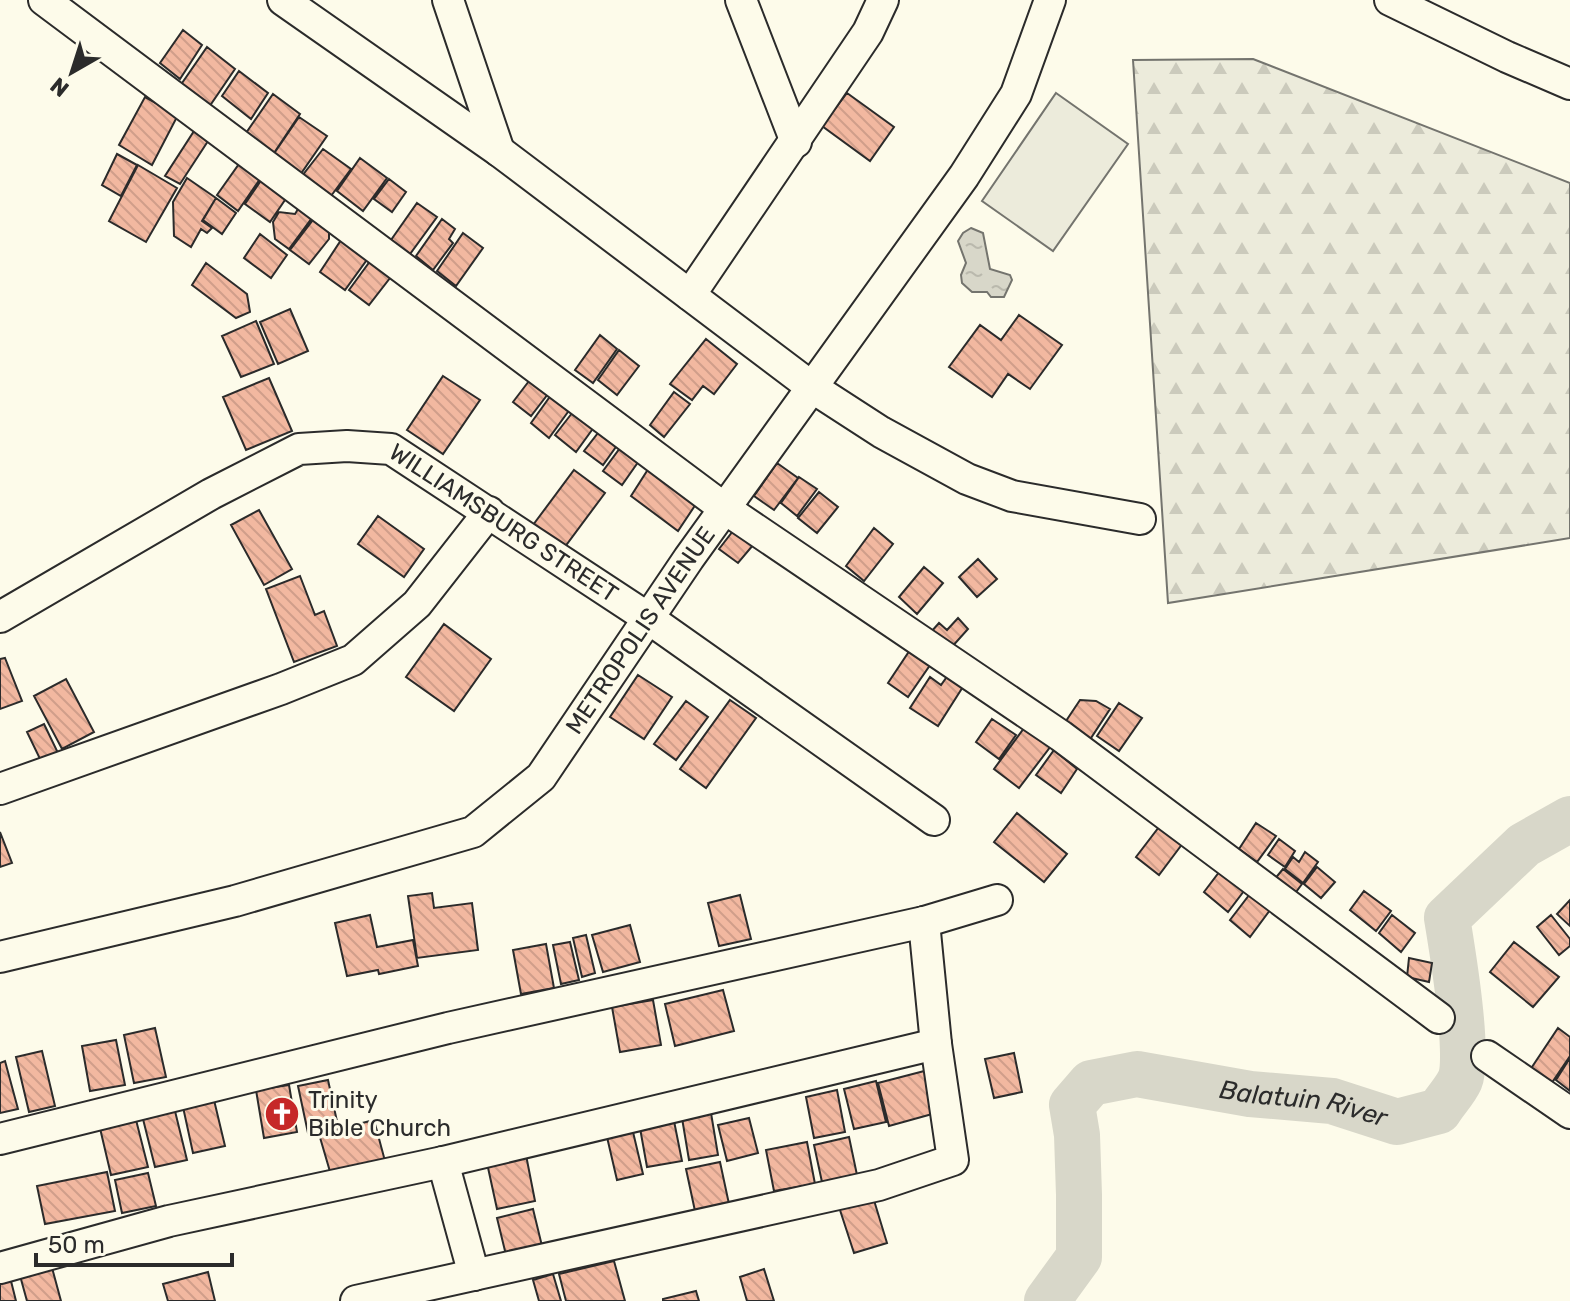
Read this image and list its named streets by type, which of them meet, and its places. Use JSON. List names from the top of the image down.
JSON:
{
  "streets": {
    "street": ["WILLIAMSBURG STREET", "METROPOLIS AVENUE"]
  },
  "crossings": [
    ["WILLIAMSBURG STREET", "METROPOLIS AVENUE"]
  ],
  "water": ["Balatuin River"],
  "places": {
    "church": ["Trinity Bible Church"]
  },
  "scale_bar": "50 m",
  "north": "bottom left"
}
